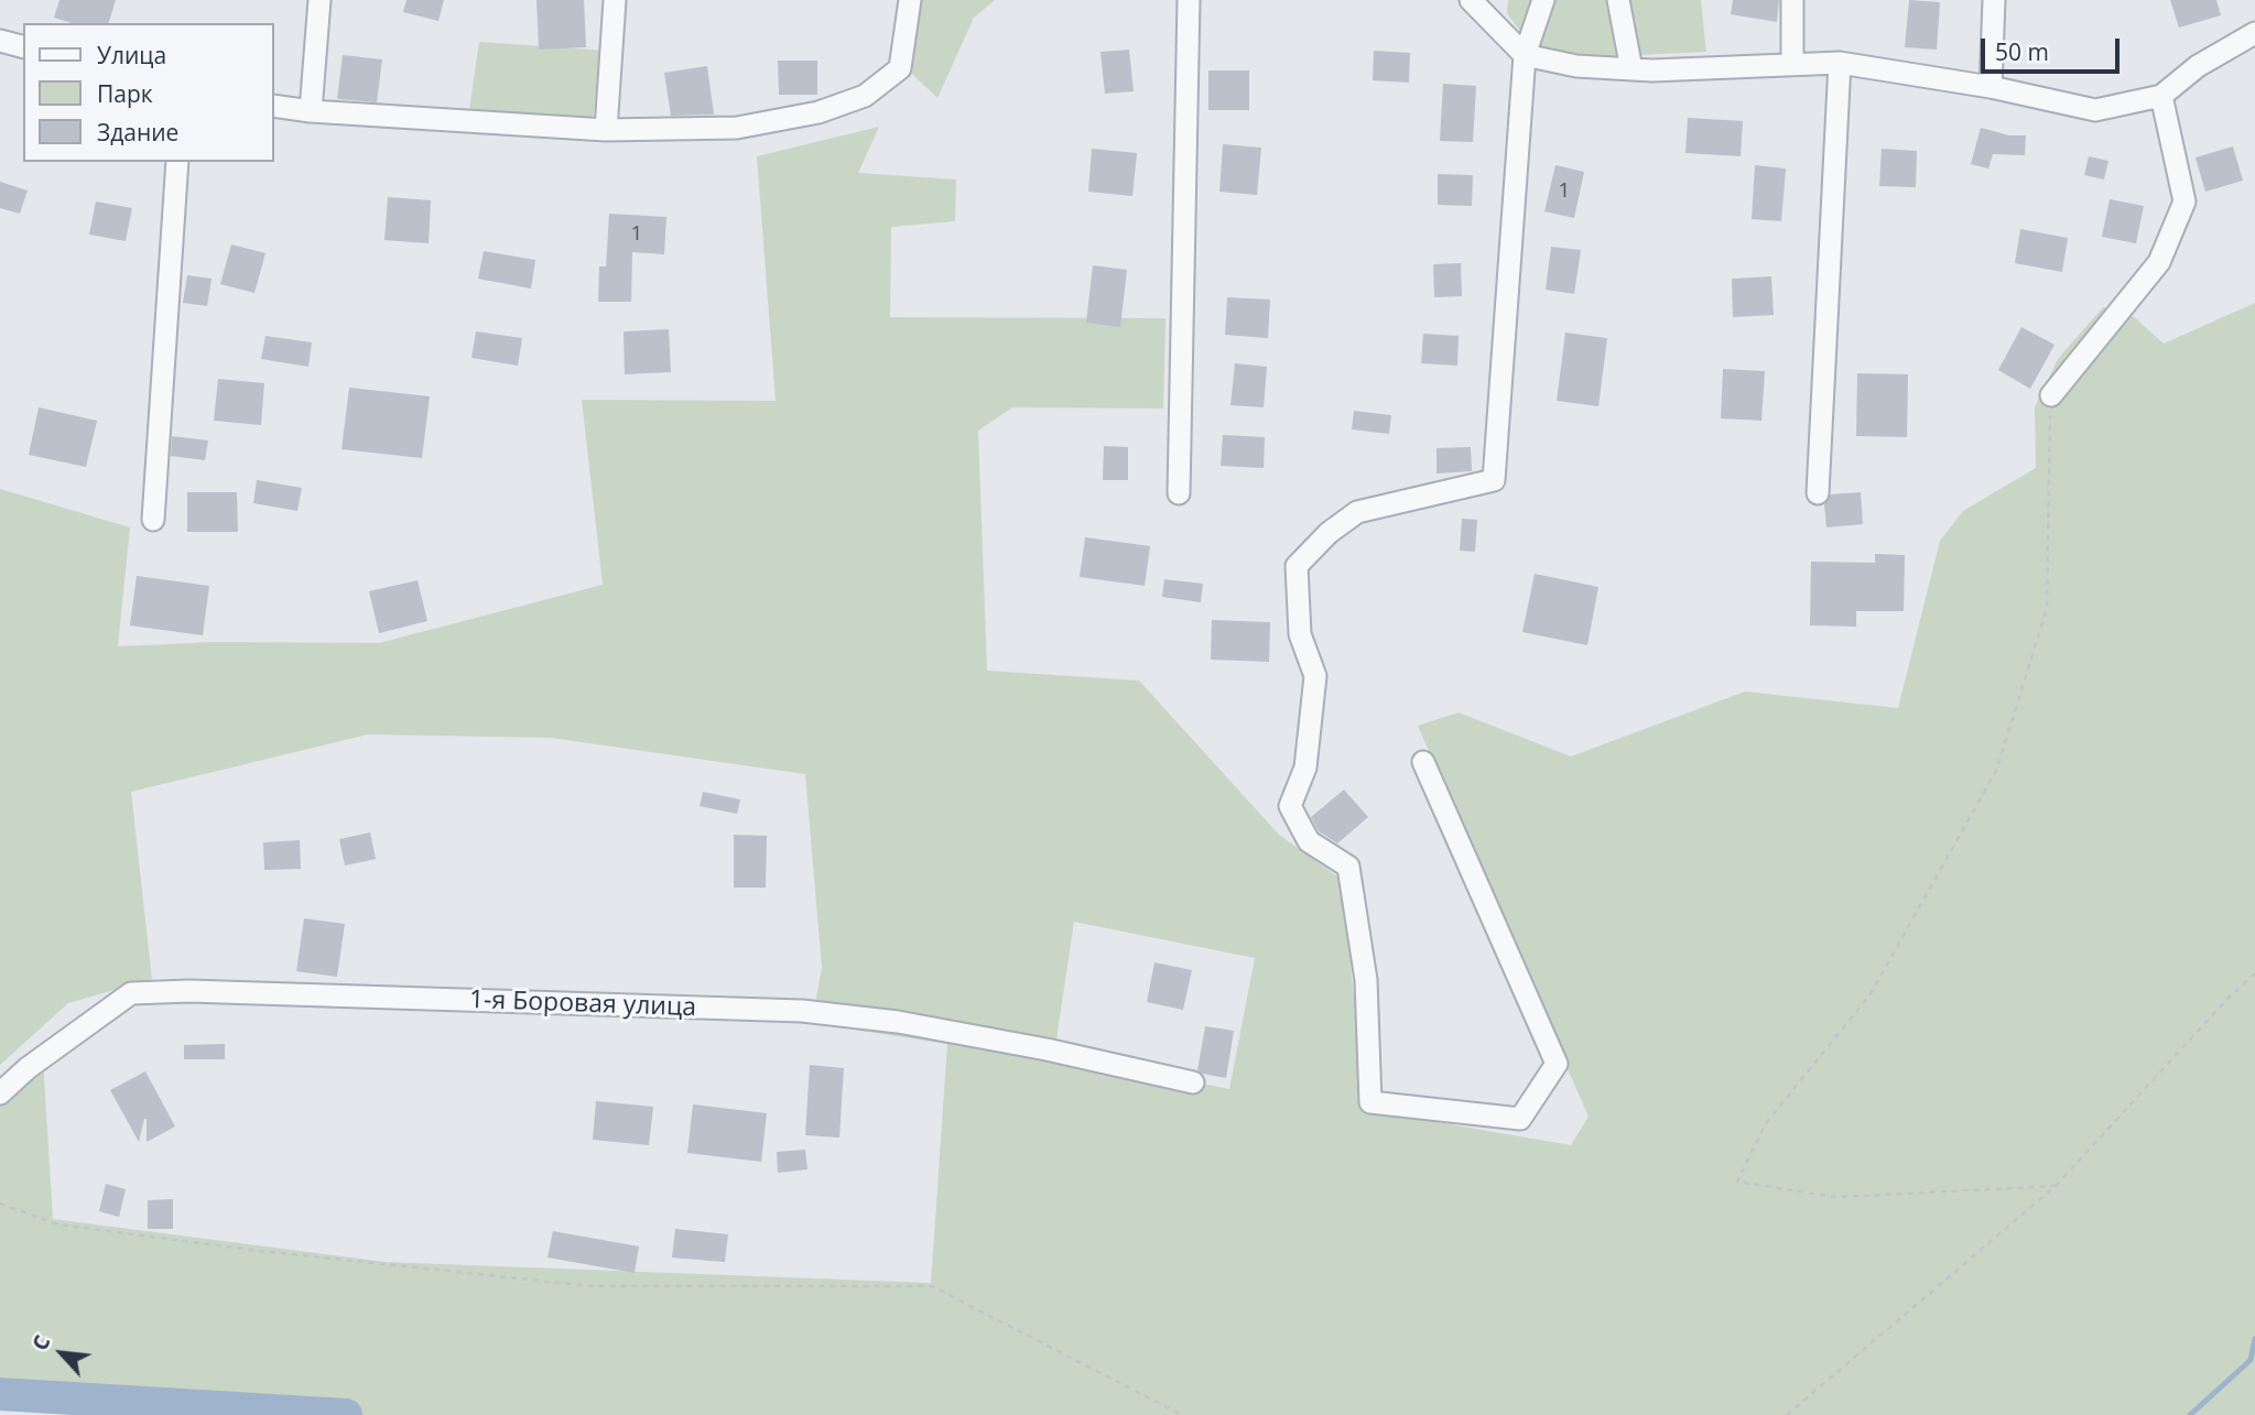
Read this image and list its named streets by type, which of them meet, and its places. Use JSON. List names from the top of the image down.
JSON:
{
  "streets": {
    "street": ["1-я Боровая улица"]
  },
  "house_numbers": ["1", "1"],
  "legend": ["Улица", "Парк", "Здание"],
  "scale_bar": "50 m",
  "north": "top left"
}
